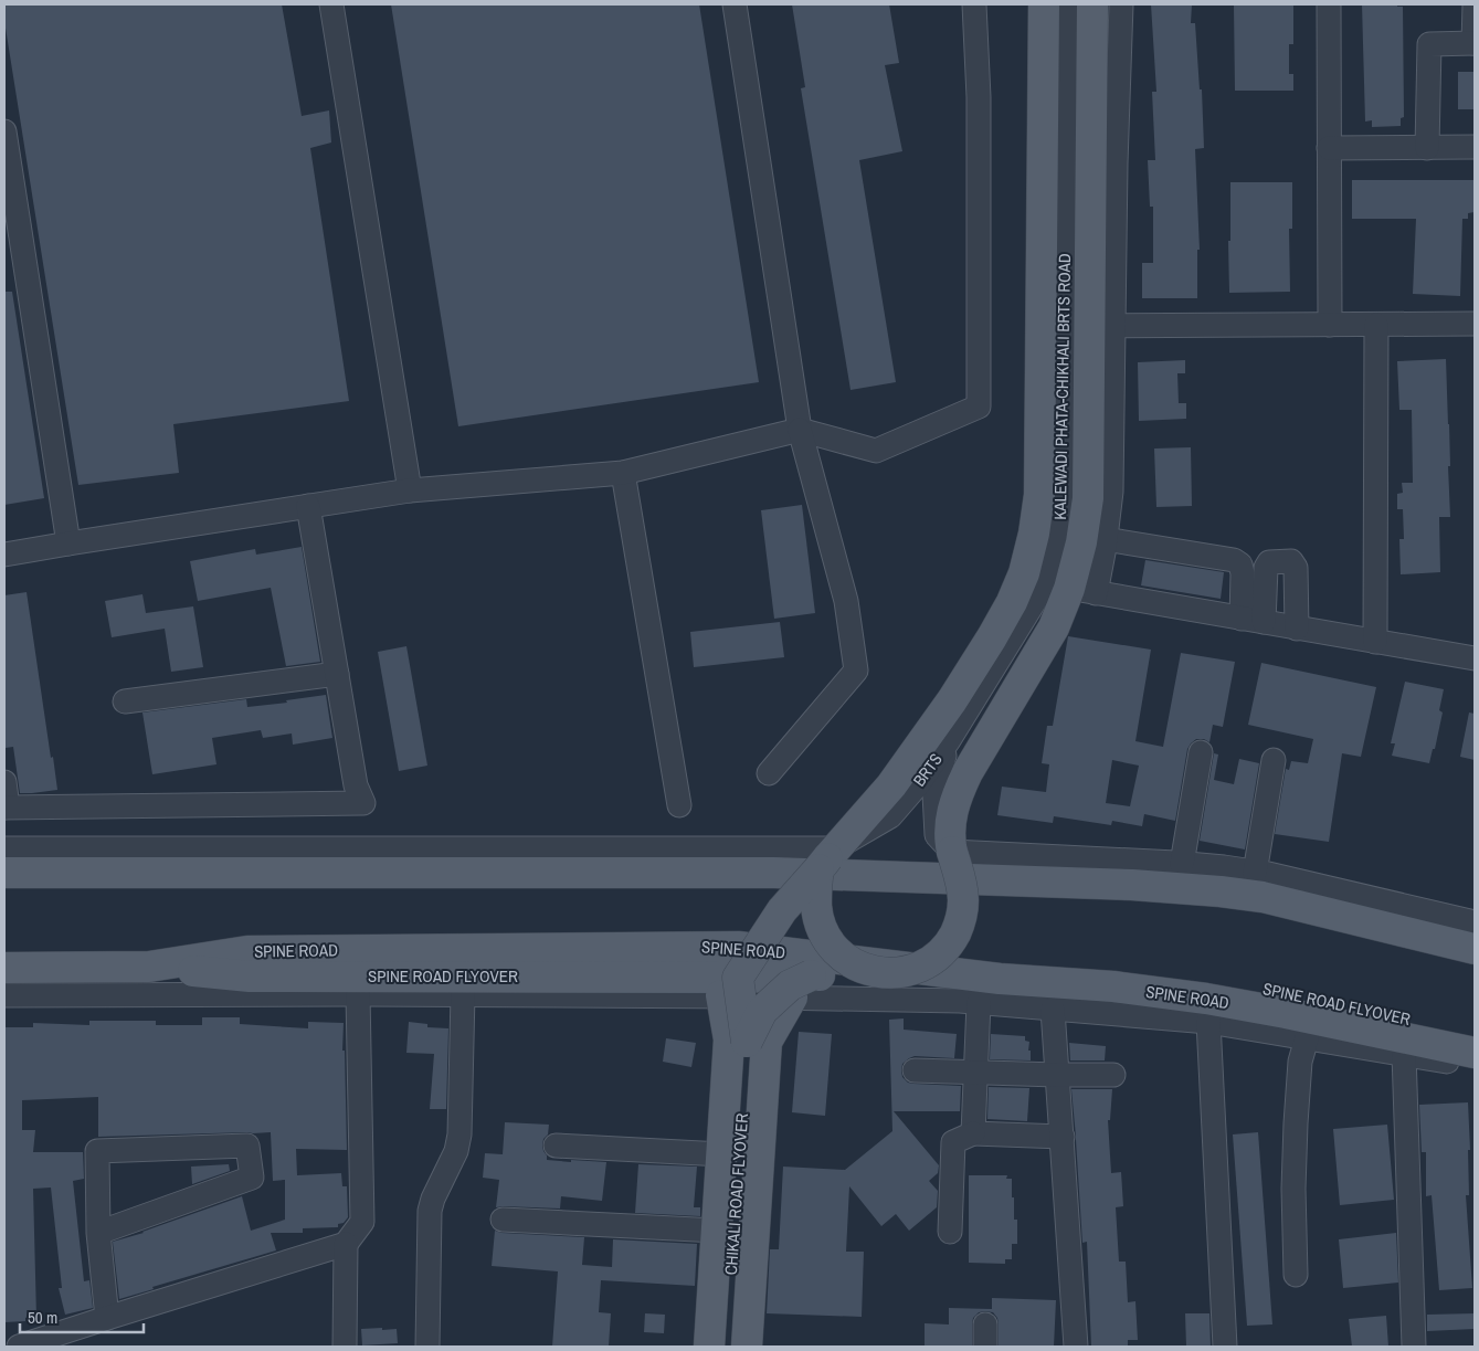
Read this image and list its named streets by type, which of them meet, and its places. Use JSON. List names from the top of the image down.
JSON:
{
  "streets": {
    "main road": ["SPINE ROAD", "SPINE ROAD FLYOVER", "CHIKALI ROAD FLYOVER"],
    "street": ["KALEWADI PHATA-CHIKHALI BRTS ROAD", "BRTS"]
  },
  "crossings": [
    ["KALEWADI PHATA-CHIKHALI BRTS ROAD", "BRTS"],
    ["KALEWADI PHATA-CHIKHALI BRTS ROAD", "SPINE ROAD FLYOVER"],
    ["BRTS", "SPINE ROAD FLYOVER"],
    ["SPINE ROAD", "SPINE ROAD FLYOVER"],
    ["SPINE ROAD", "CHIKALI ROAD FLYOVER"],
    ["SPINE ROAD FLYOVER", "CHIKALI ROAD FLYOVER"]
  ],
  "scale_bar": "50 m"
}
